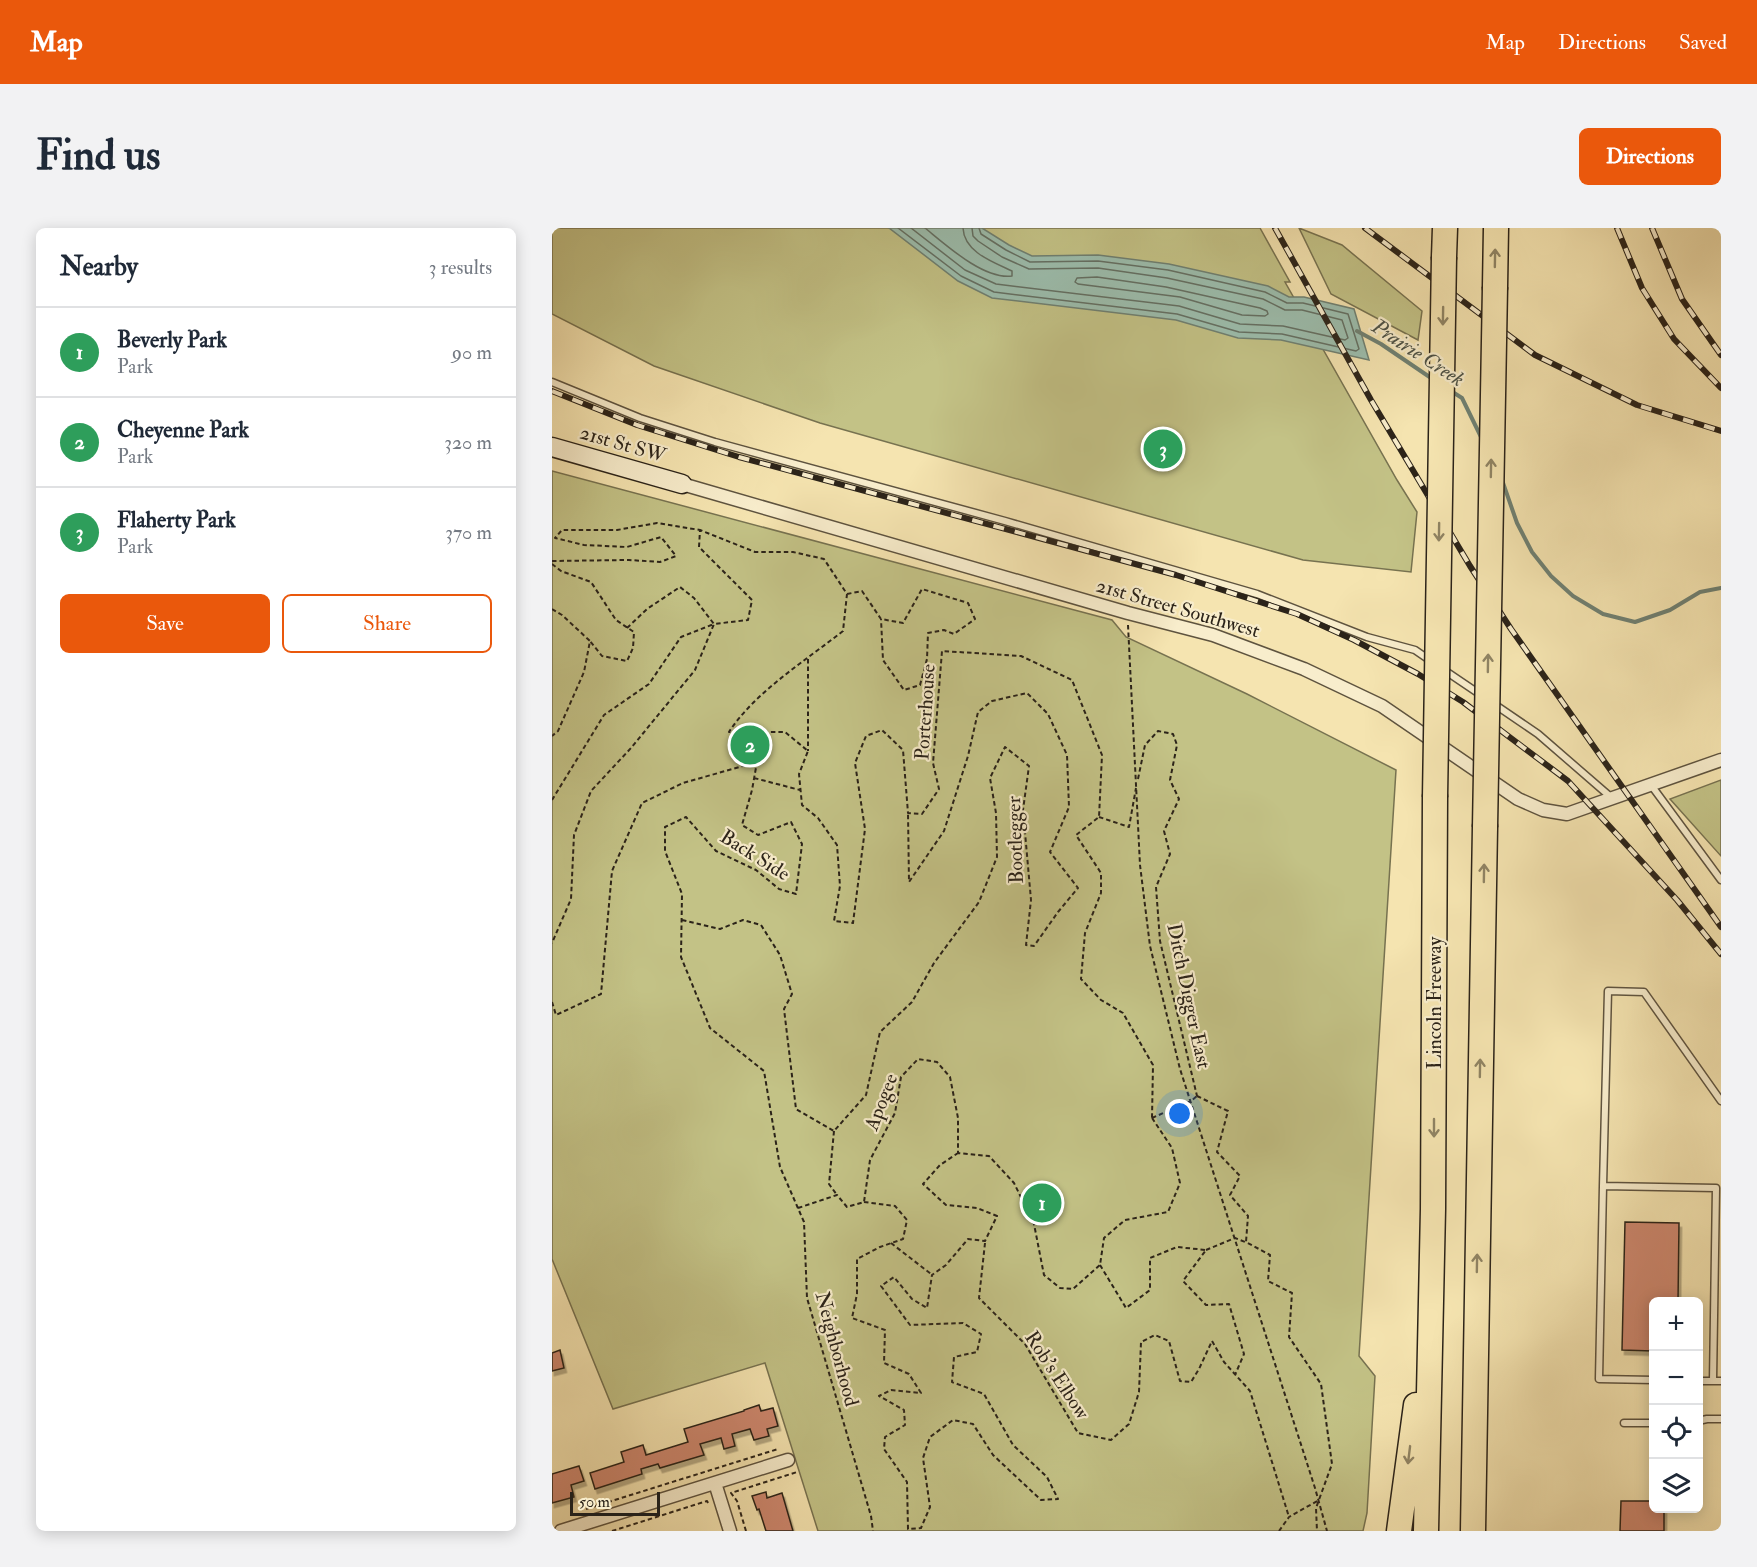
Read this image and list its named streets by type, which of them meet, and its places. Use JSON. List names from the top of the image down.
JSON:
{
  "streets": {
    "highway": ["Lincoln Freeway"],
    "street": ["21st St SW", "21st Street Southwest"],
    "path": [
      "Porterhouse",
      "Bootlegger",
      "Back Side",
      "Ditch Digger East",
      "Apogee",
      "Neighborhood",
      "Rob's Elbow"
    ]
  },
  "crossings": [
    ["21st St SW", "21st Street Southwest"],
    ["Porterhouse", "Bootlegger"],
    ["Back Side", "Neighborhood"]
  ],
  "water": ["Prairie Creek"],
  "scale_bar": "50 m",
  "page": {
    "header": "Map",
    "nav": ["Map", "Directions", "Saved"],
    "buttons": [
      "Directions",
      ["Save", "Share"]
    ],
    "title": "Find us",
    "heading": ["Nearby", "3 results"],
    "list": [
      {
        "mark": "1",
        "name": "Beverly Park",
        "note": "Park",
        "value": "90 m"
      },
      {
        "mark": "2",
        "name": "Cheyenne Park",
        "note": "Park",
        "value": "320 m"
      },
      {
        "mark": "3",
        "name": "Flaherty Park",
        "note": "Park",
        "value": "370 m"
      }
    ],
    "pins": ["3", "2", "1"],
    "map_buttons": ["+", "−"],
    "scale": "50 m"
  }
}
